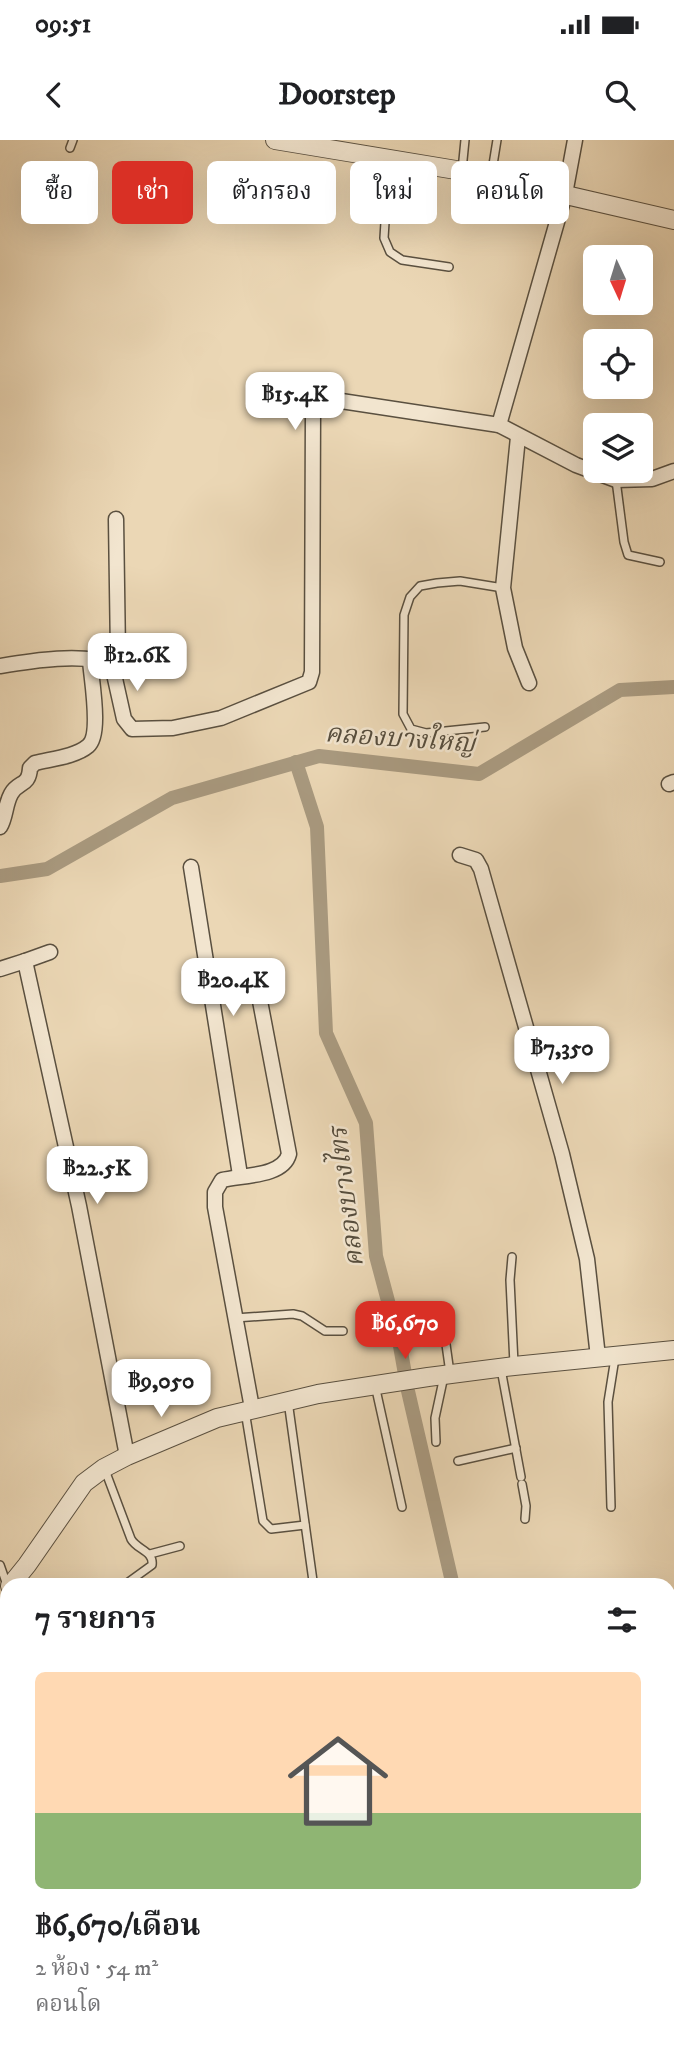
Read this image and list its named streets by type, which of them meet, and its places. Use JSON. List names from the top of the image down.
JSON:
{
  "water": ["คลองบางใหญ่", "คลองบางไทร"],
  "north": "bottom",
  "page": {
    "status": "09:51",
    "header": "Doorstep",
    "chip": [
      "ซื้อ",
      "เช่า",
      "ตัวกรอง",
      "ใหม่",
      "คอนโด"
    ],
    "price": [
      "฿15.4K",
      "฿12.6K",
      "฿20.4K",
      "฿7,350",
      "฿22.5K",
      "฿6,670",
      "฿9,050"
    ],
    "heading": "7 รายการ",
    "list": [
      {
        "name": "฿6,670/เดือน",
        "note": "2 ห้อง · 54 m² · คอนโด"
      }
    ]
  }
}
